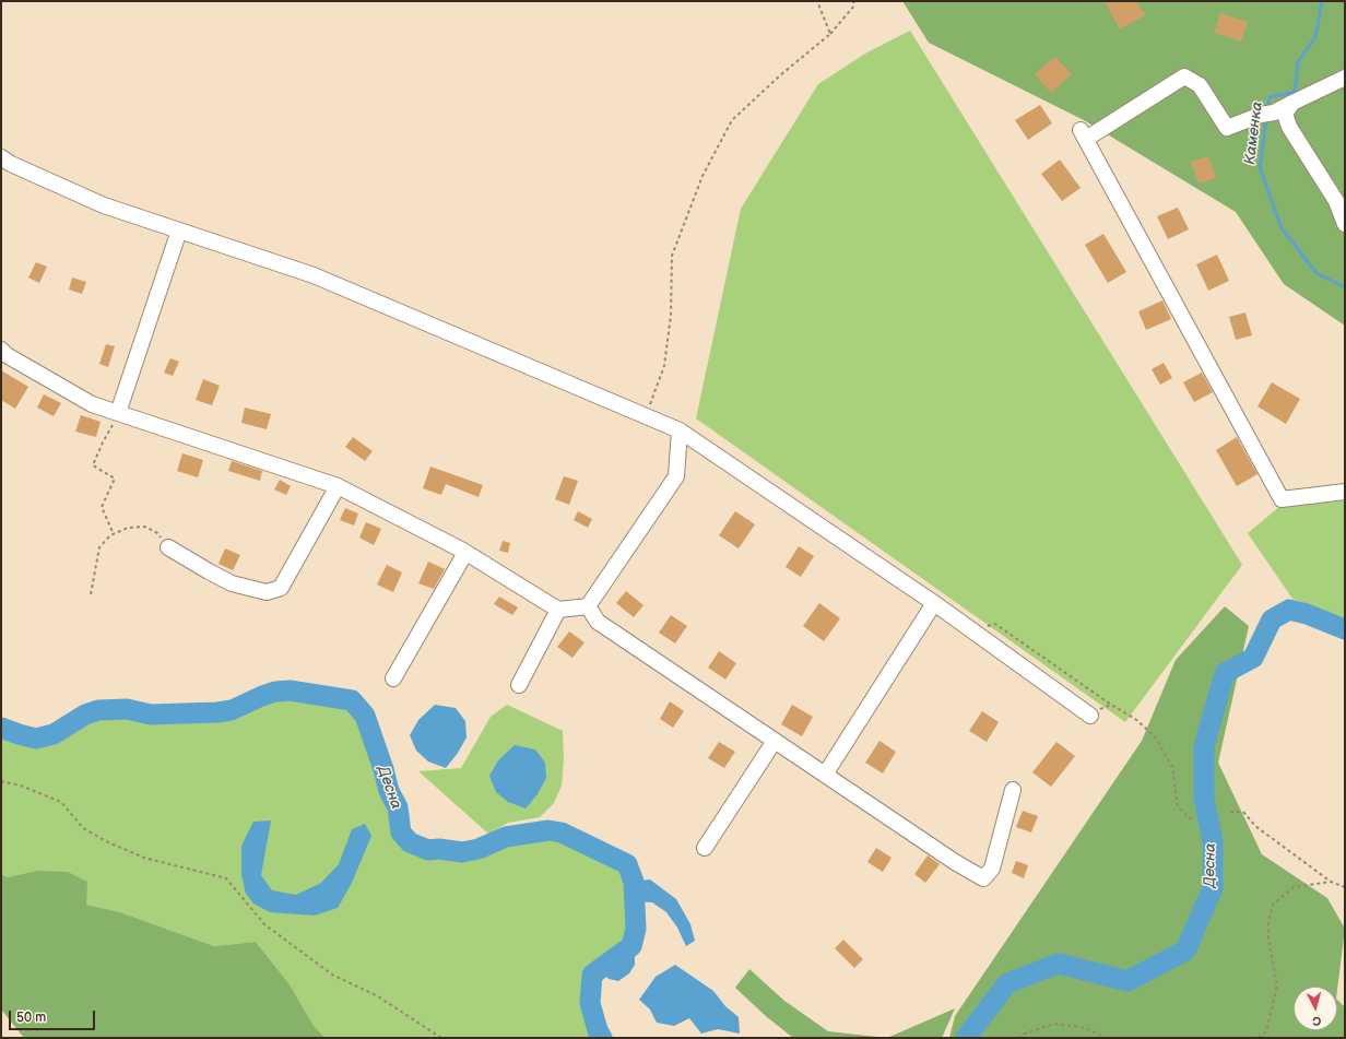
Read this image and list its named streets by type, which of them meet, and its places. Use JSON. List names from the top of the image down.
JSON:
{
  "water": ["Каменка", "Десна"],
  "scale_bar": "50 m",
  "north": "bottom"
}
